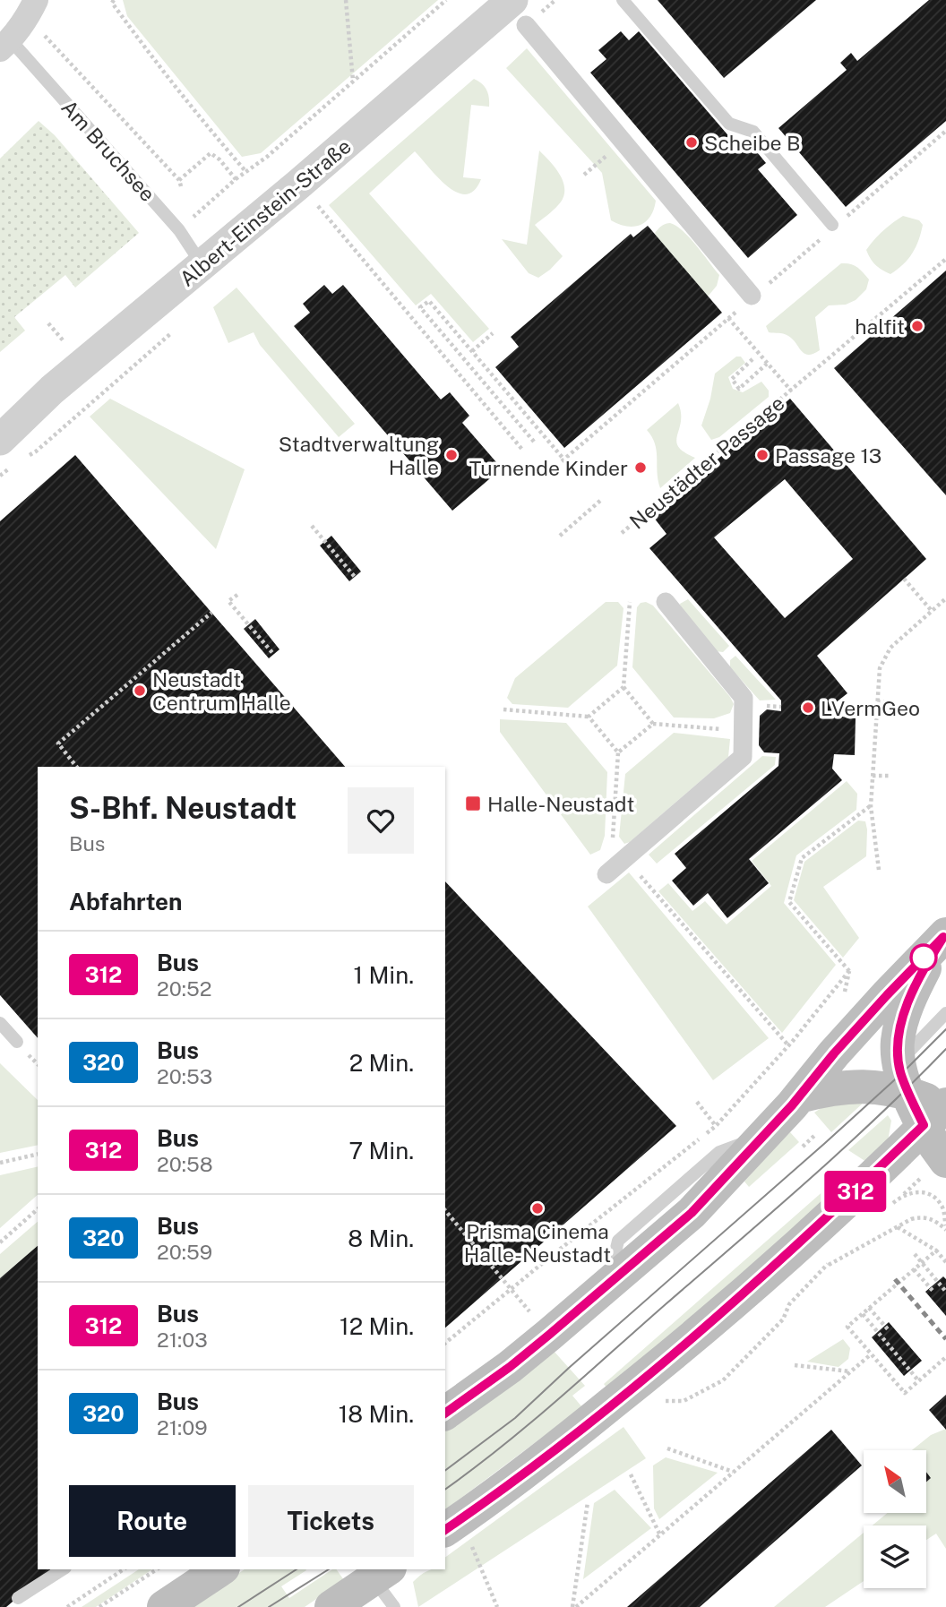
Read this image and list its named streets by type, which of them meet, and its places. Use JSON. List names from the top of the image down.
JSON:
{
  "streets": {
    "street": ["Am Bruchsee", "Albert-Einstein-Straße"],
    "path": ["Neustädter Passage"]
  },
  "crossings": [
    ["Am Bruchsee", "Albert-Einstein-Straße"]
  ],
  "places": {
    "other": [
      "Scheibe B",
      "halfit",
      "Stadtverwaltung Halle",
      "Passage 13",
      "Turnende Kinder",
      "Neustadt Centrum Halle",
      "LVermGeo",
      "Prisma Cinema Halle-Neustadt"
    ],
    "transit": ["Halle-Neustadt"]
  },
  "lines": ["bus line 312"],
  "north": "top left",
  "page": {
    "on_map": "312",
    "heading": [
      ["S-Bhf. Neustadt", "Bus"],
      "Abfahrten"
    ],
    "list": [
      {
        "mark": "312",
        "name": "Bus",
        "note": "20:52",
        "value": "1 Min."
      },
      {
        "mark": "320",
        "name": "Bus",
        "note": "20:53",
        "value": "2 Min."
      },
      {
        "mark": "312",
        "name": "Bus",
        "note": "20:58",
        "value": "7 Min."
      },
      {
        "mark": "320",
        "name": "Bus",
        "note": "20:59",
        "value": "8 Min."
      },
      {
        "mark": "312",
        "name": "Bus",
        "note": "21:03",
        "value": "12 Min."
      },
      {
        "mark": "320",
        "name": "Bus",
        "note": "21:09",
        "value": "18 Min."
      }
    ],
    "buttons": ["Route", "Tickets"]
  }
}
